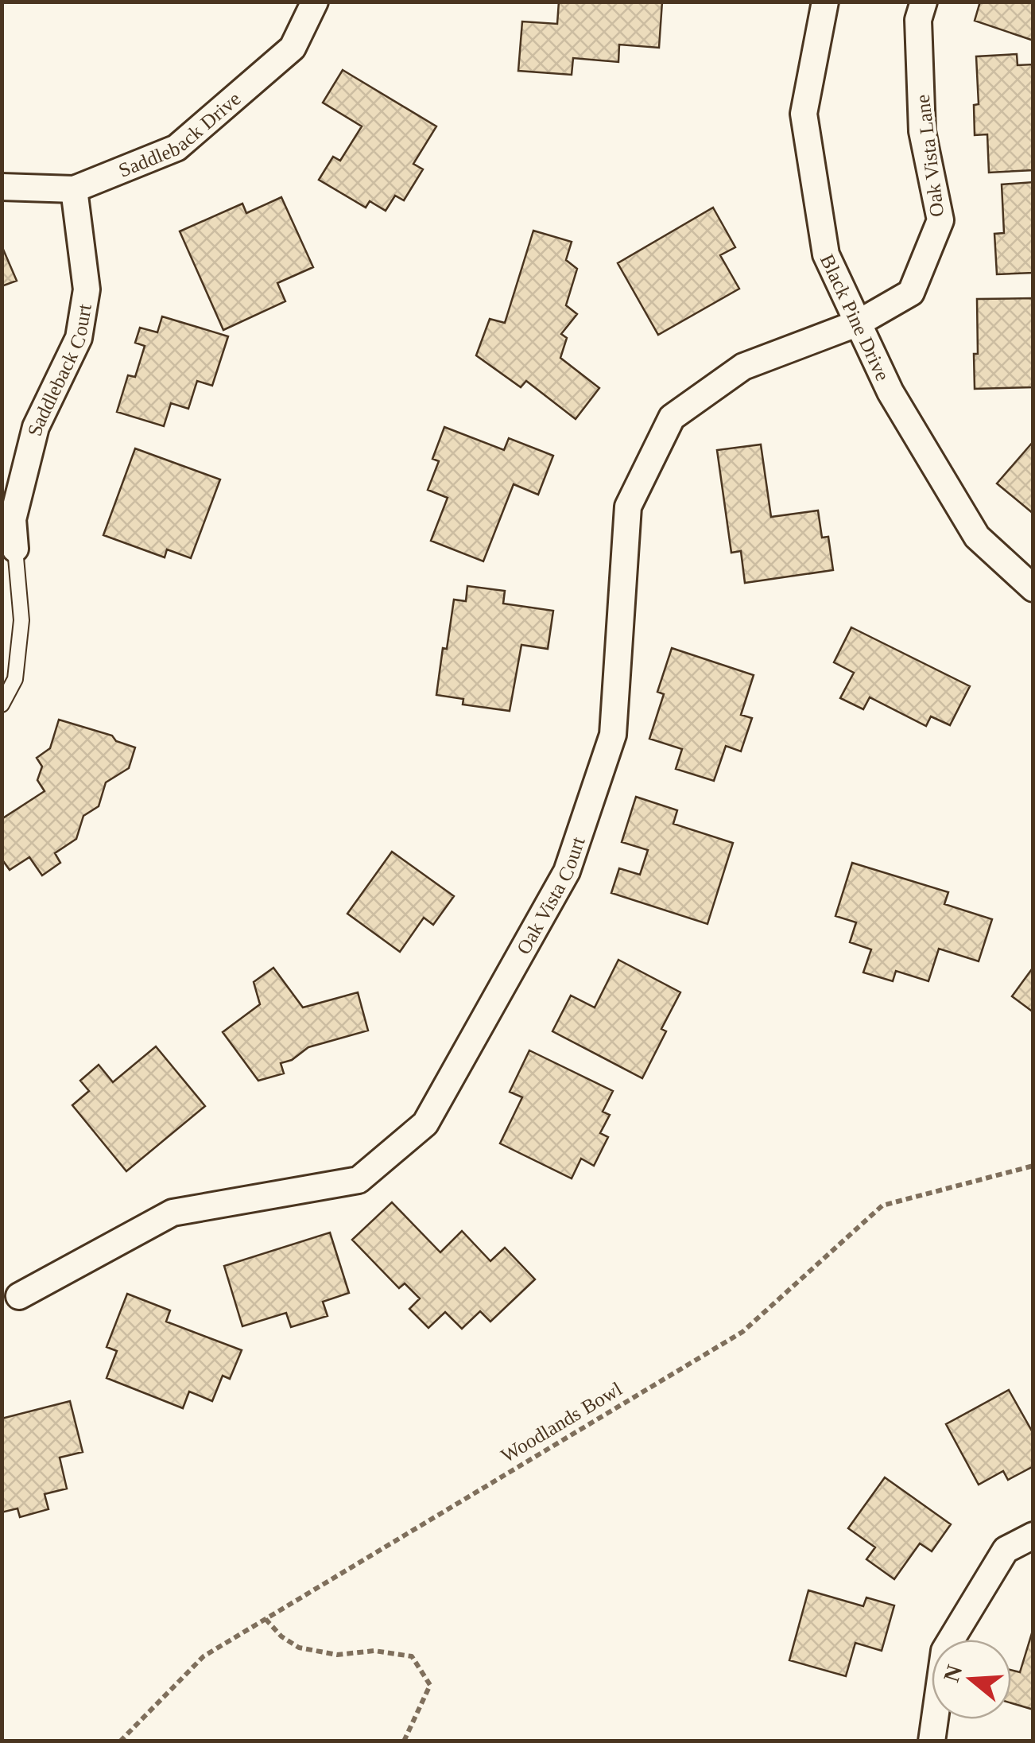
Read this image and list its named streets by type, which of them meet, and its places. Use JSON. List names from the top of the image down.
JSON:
{
  "streets": {
    "street": [
      "Saddleback Drive",
      "Oak Vista Lane",
      "Black Pine Drive",
      "Saddleback Court",
      "Oak Vista Court"
    ],
    "path": ["Woodlands Bowl"]
  },
  "crossings": [
    ["Saddleback Drive", "Saddleback Court"],
    ["Oak Vista Lane", "Black Pine Drive"],
    ["Oak Vista Lane", "Oak Vista Court"],
    ["Black Pine Drive", "Oak Vista Court"]
  ],
  "north": "left"
}
